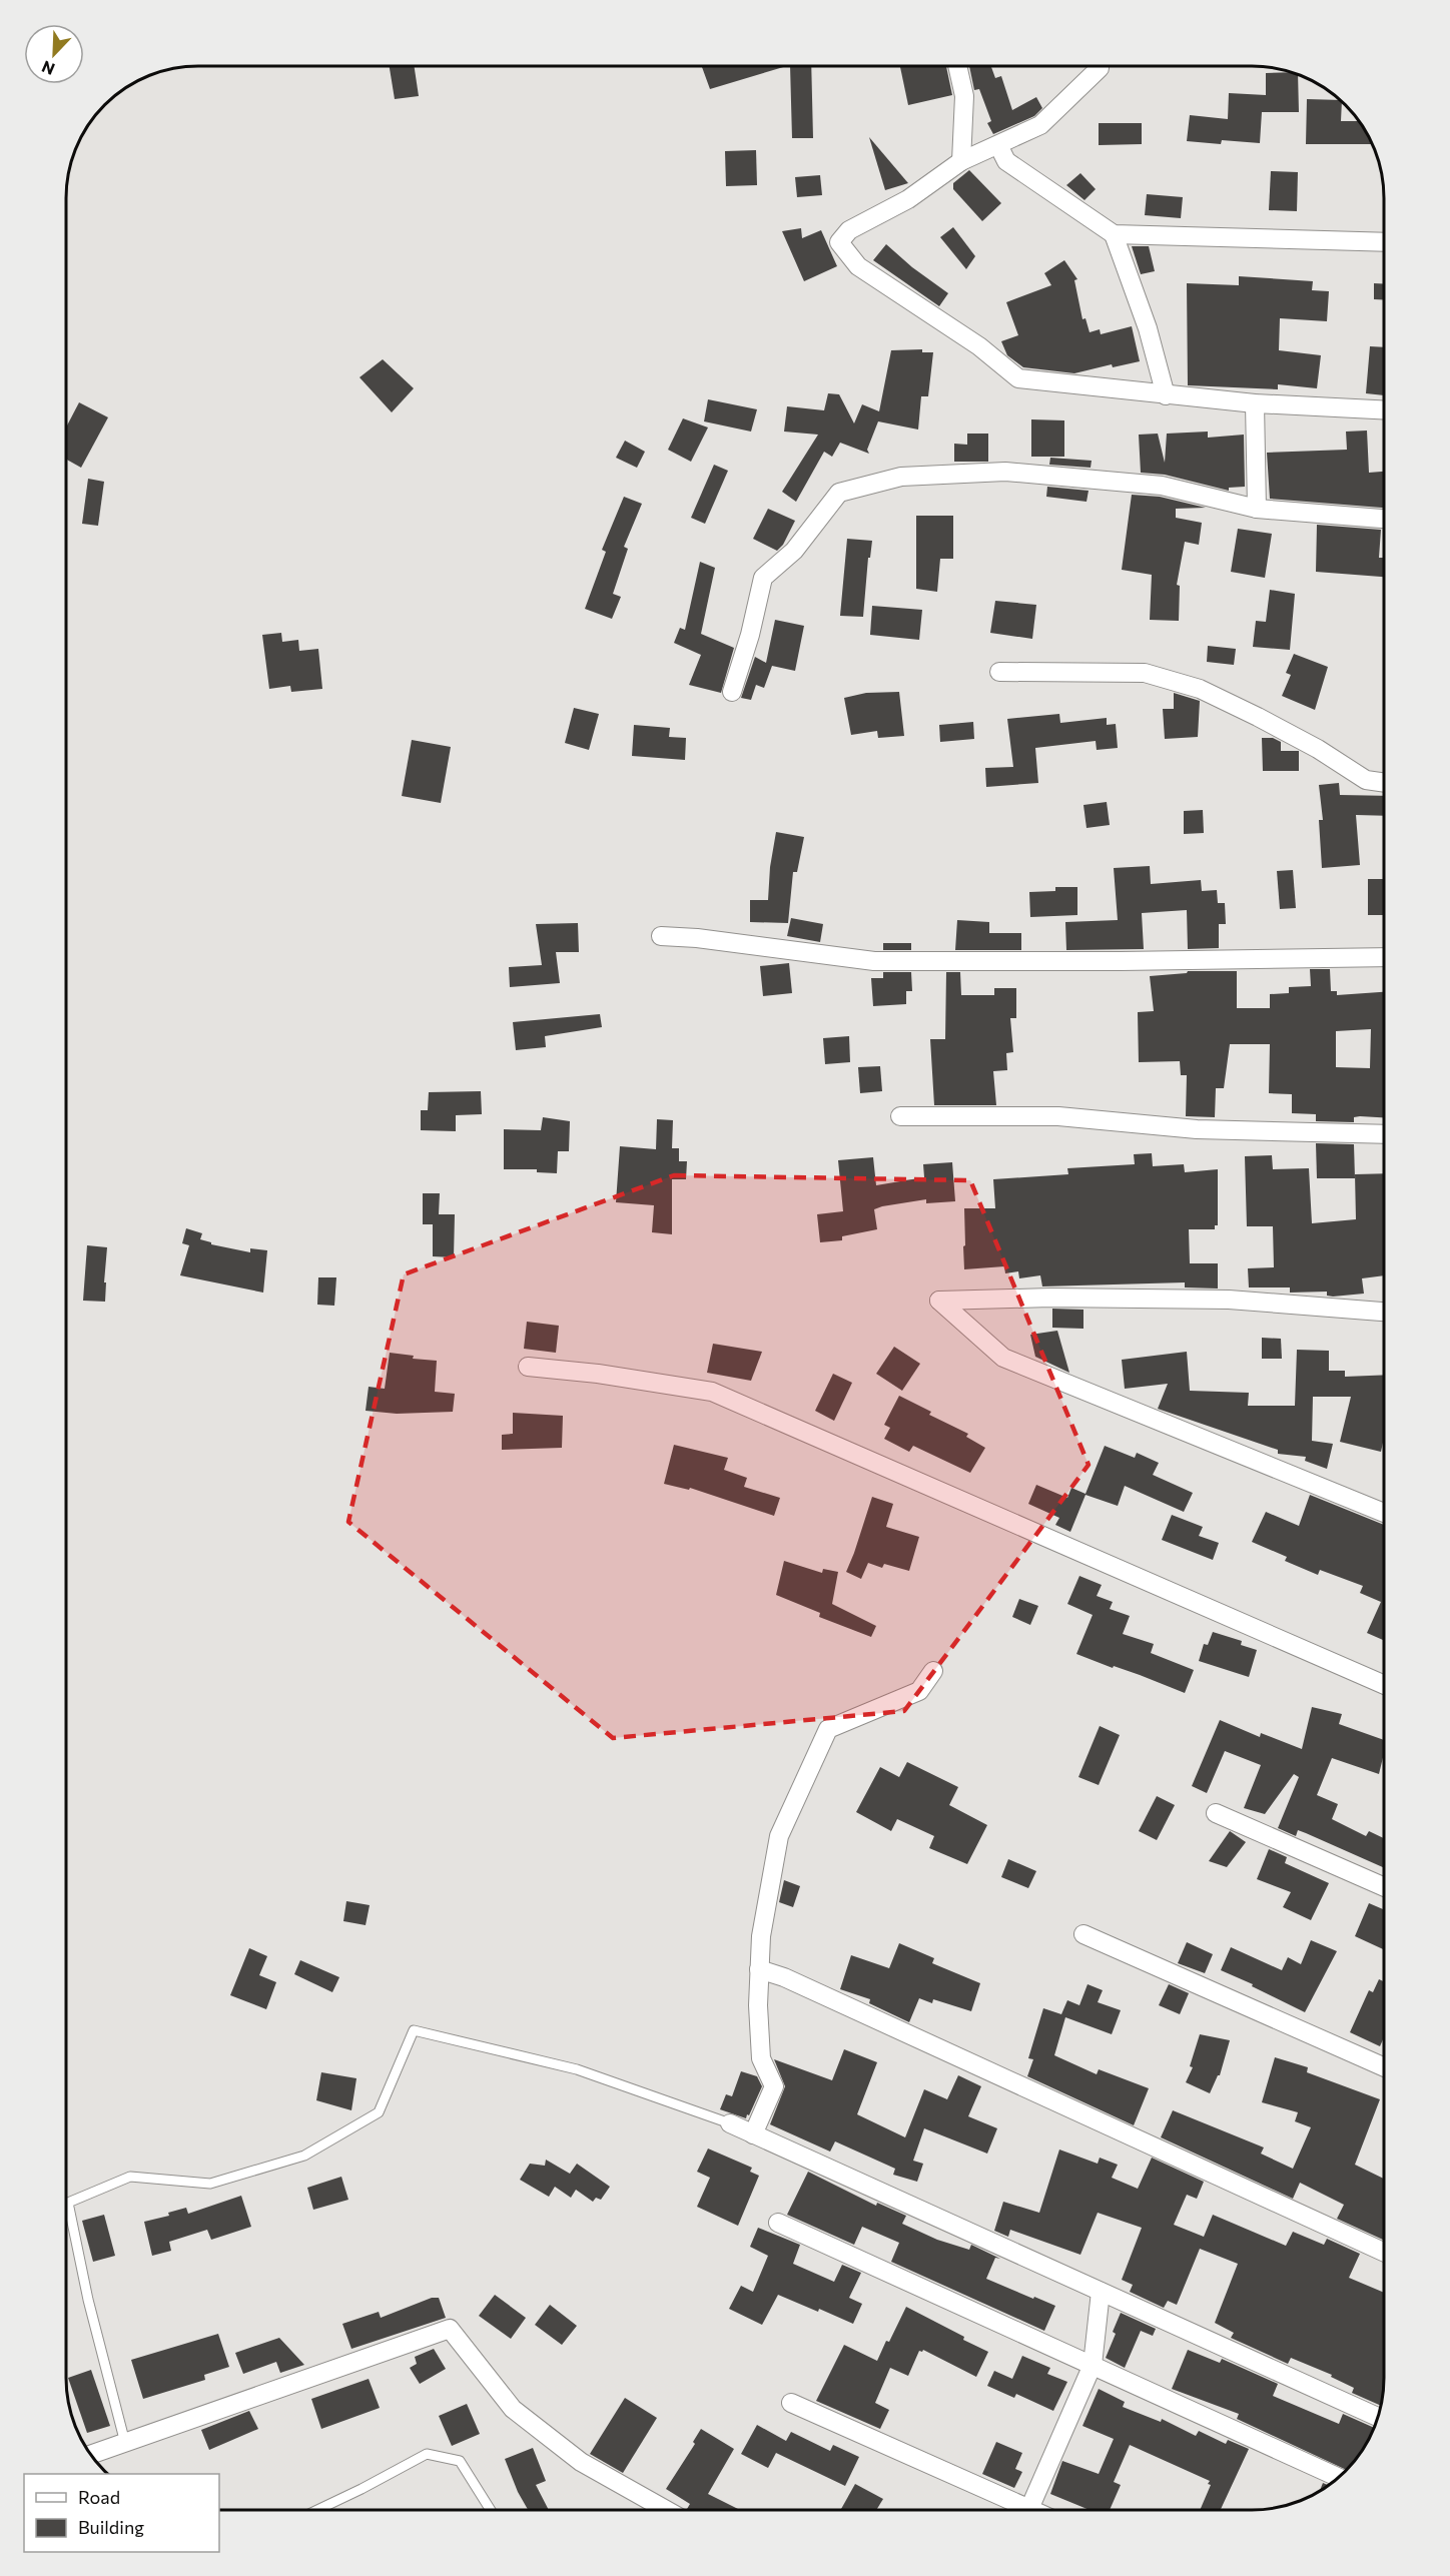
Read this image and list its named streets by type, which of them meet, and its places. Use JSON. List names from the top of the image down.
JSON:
{
  "legend": ["Road", "Building"],
  "north": "bottom left"
}
